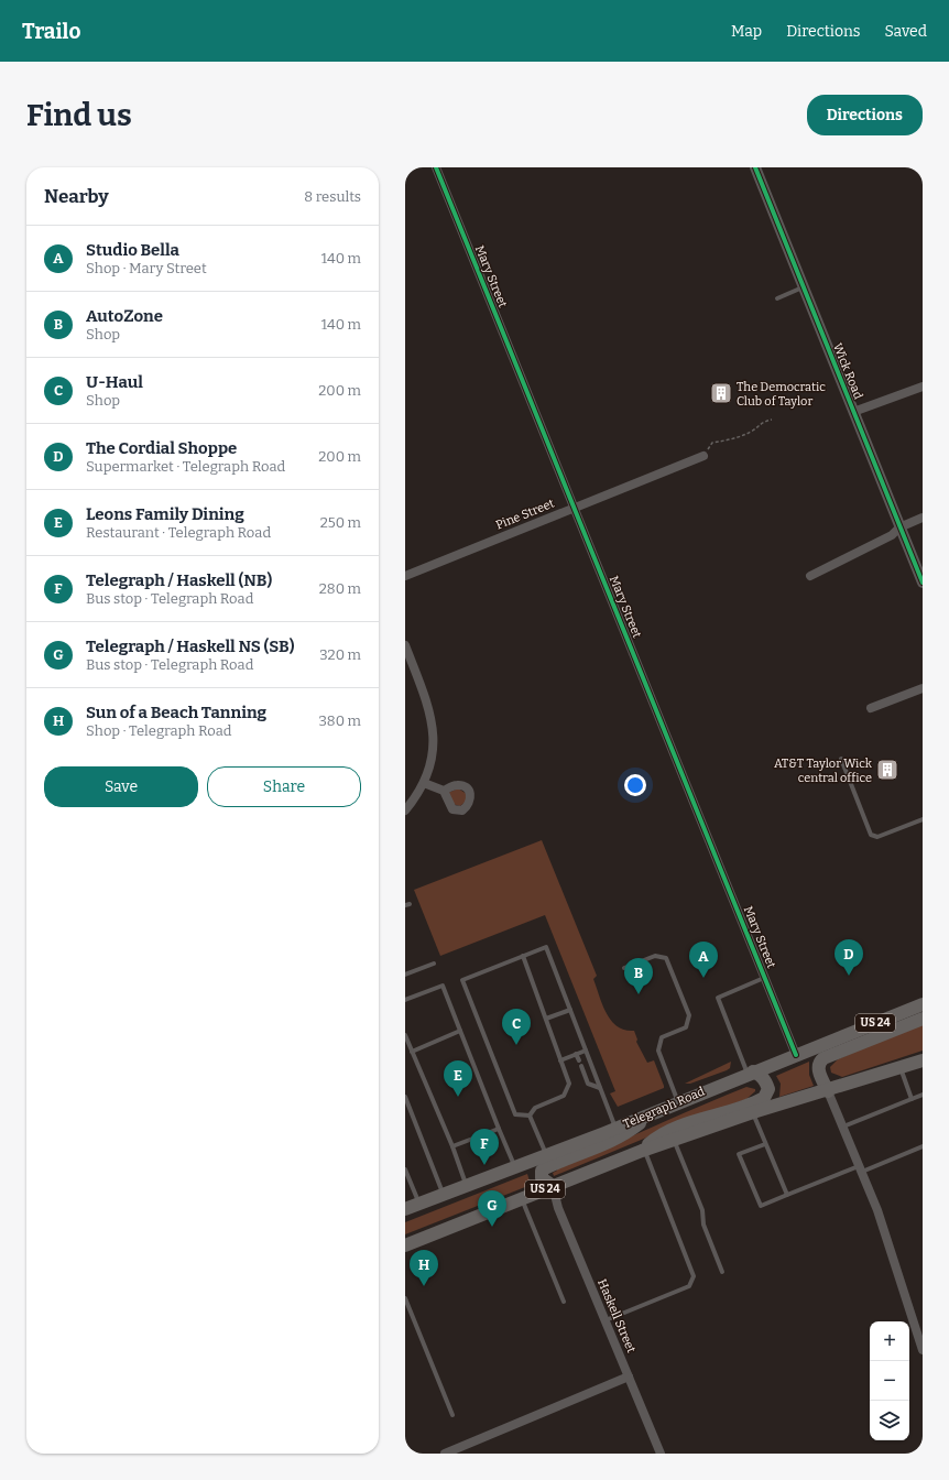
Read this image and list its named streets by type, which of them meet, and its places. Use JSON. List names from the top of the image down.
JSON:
{
  "streets": {
    "main road": ["US 24", "Telegraph Road"],
    "street": [
      "Mary Street",
      "Wick Road",
      "Pine Street",
      "Haskell Street"
    ]
  },
  "crossings": [
    ["Mary Street", "Pine Street"],
    ["Mary Street", "Telegraph Road"],
    ["US 24", "Haskell Street"]
  ],
  "places": {
    "building": ["The Democratic Club of Taylor", "AT&T Taylor Wick central office"]
  },
  "page": {
    "header": "Trailo",
    "nav": ["Map", "Directions", "Saved"],
    "buttons": [
      "Directions",
      ["Save", "Share"]
    ],
    "title": "Find us",
    "heading": ["Nearby", "8 results"],
    "list": [
      {
        "mark": "A",
        "name": "Studio Bella",
        "note": "Shop · Mary Street",
        "value": "140 m"
      },
      {
        "mark": "B",
        "name": "AutoZone",
        "note": "Shop",
        "value": "140 m"
      },
      {
        "mark": "C",
        "name": "U-Haul",
        "note": "Shop",
        "value": "200 m"
      },
      {
        "mark": "D",
        "name": "The Cordial Shoppe",
        "note": "Supermarket · Telegraph Road",
        "value": "200 m"
      },
      {
        "mark": "E",
        "name": "Leons Family Dining",
        "note": "Restaurant · Telegraph Road",
        "value": "250 m"
      },
      {
        "mark": "F",
        "name": "Telegraph / Haskell (NB)",
        "note": "Bus stop · Telegraph Road",
        "value": "280 m"
      },
      {
        "mark": "G",
        "name": "Telegraph / Haskell NS (SB)",
        "note": "Bus stop · Telegraph Road",
        "value": "320 m"
      },
      {
        "mark": "H",
        "name": "Sun of a Beach Tanning",
        "note": "Shop · Telegraph Road",
        "value": "380 m"
      }
    ],
    "pins": [
      "D",
      "A",
      "B",
      "C",
      "E",
      "F",
      "G",
      "H"
    ],
    "map_buttons": ["+", "−"]
  }
}
